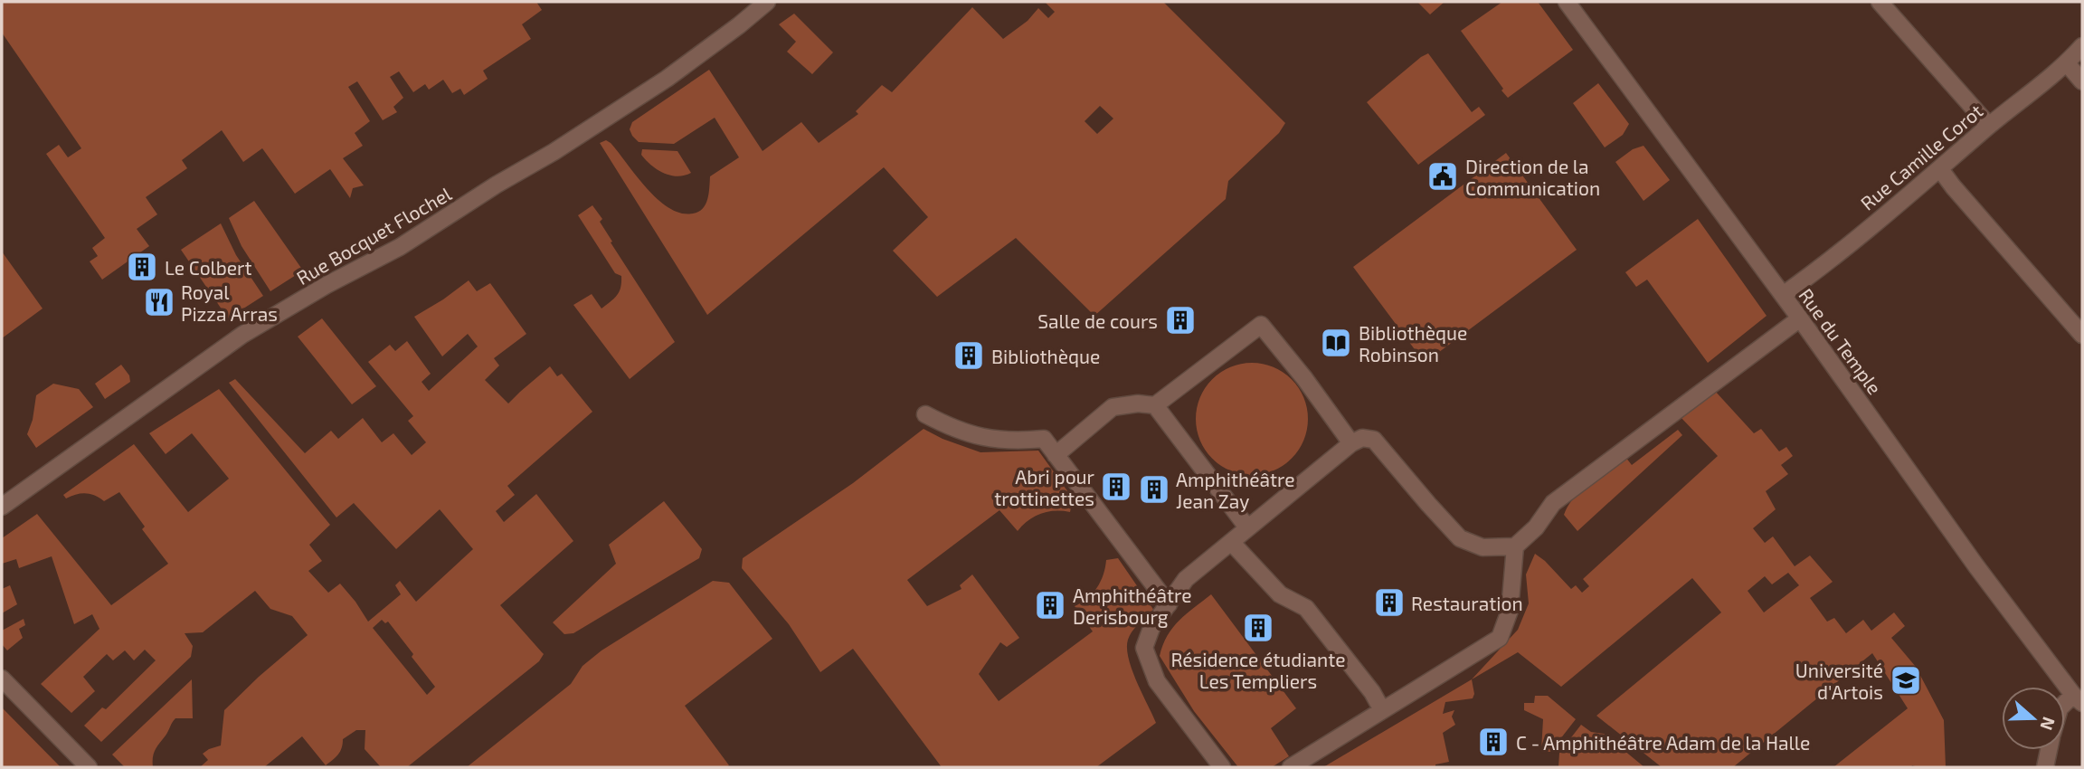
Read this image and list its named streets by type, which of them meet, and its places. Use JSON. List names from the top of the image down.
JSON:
{
  "streets": {
    "street": ["Rue Camille Corot", "Rue Bocquet Flochel", "Rue du Temple"]
  },
  "crossings": [
    ["Rue Camille Corot", "Rue du Temple"]
  ],
  "places": {
    "public building": ["Direction de la Communication"],
    "building": [
      "Le Colbert",
      "Salle de cours",
      "Bibliothèque",
      "Abri pour trottinettes",
      "Amphithéâtre Jean Zay",
      "Restauration",
      "Amphithéâtre Derisbourg",
      "Résidence étudiante Les Templiers",
      "C - Amphithéâtre Adam de la Halle"
    ],
    "restaurant": ["Royal Pizza Arras"],
    "library": ["Bibliothèque Robinson"],
    "school or university": ["Université d'Artois"]
  },
  "north": "right"
}
